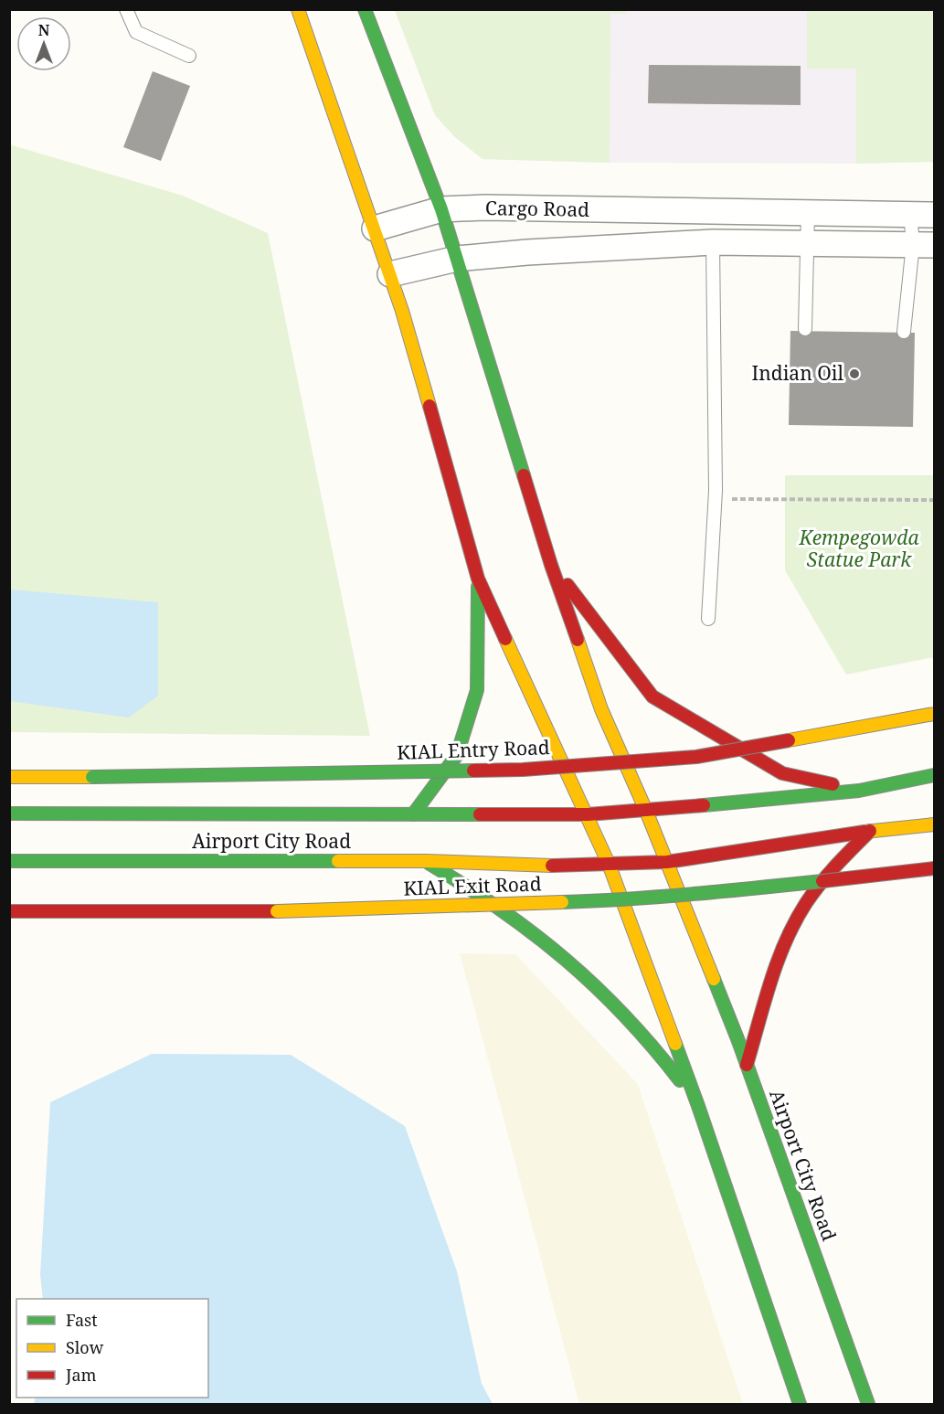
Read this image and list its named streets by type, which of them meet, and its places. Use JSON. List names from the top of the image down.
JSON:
{
  "streets": {
    "main road": ["KIAL Entry Road", "Airport City Road", "KIAL Exit Road"],
    "street": ["Cargo Road"]
  },
  "crossings": [
    ["Cargo Road", "Airport City Road"],
    ["Airport City Road", "KIAL Exit Road"]
  ],
  "parks": ["Kempegowda Statue Park"],
  "places": ["Indian Oil"],
  "legend": ["Fast", "Slow", "Jam"],
  "north": "top"
}
